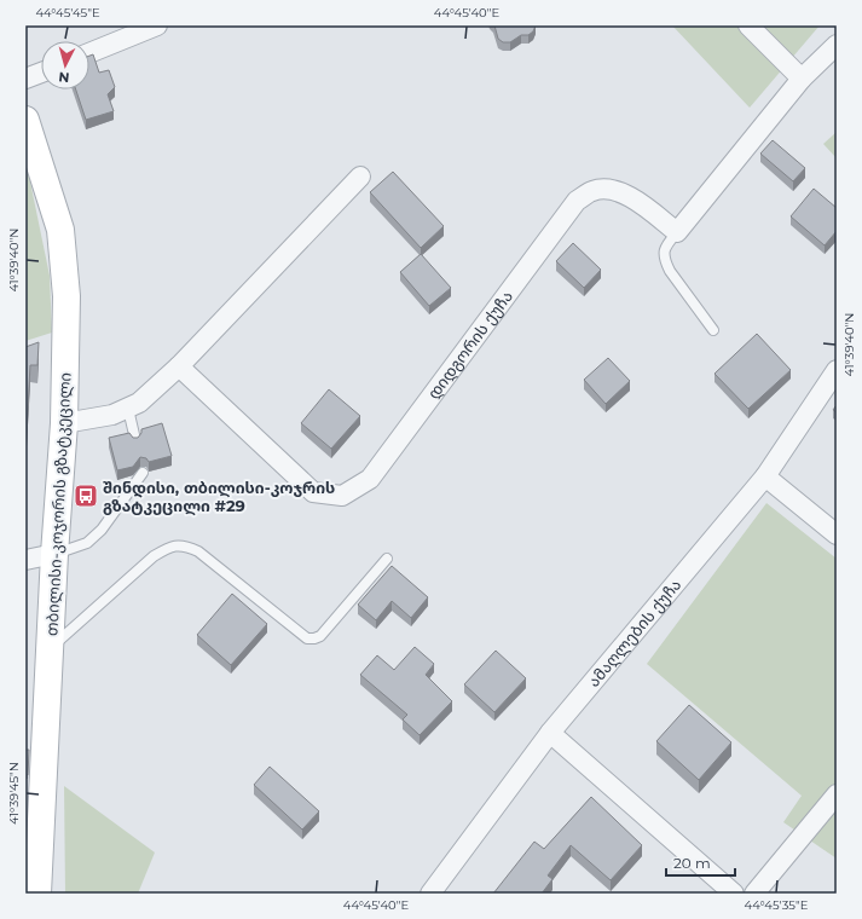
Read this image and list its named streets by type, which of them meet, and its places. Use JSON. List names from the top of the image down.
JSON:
{
  "streets": {
    "main road": ["თბილისი-კოჯორის გზატკეცილი"],
    "street": ["დიდგორის ქუჩა", "ამაღლების ქუჩა"]
  },
  "places": {
    "bus stop": ["შინდისი, თბილისი-კოჯრის გზატკეცილი #29"]
  },
  "scale_bar": "20 m",
  "north": "bottom",
  "coordinates": [
    "44°45'45\"E",
    "44°45'40\"E",
    "41°39'40\"N",
    "41°39'45\"N",
    "44°45'35\"E"
  ]
}
